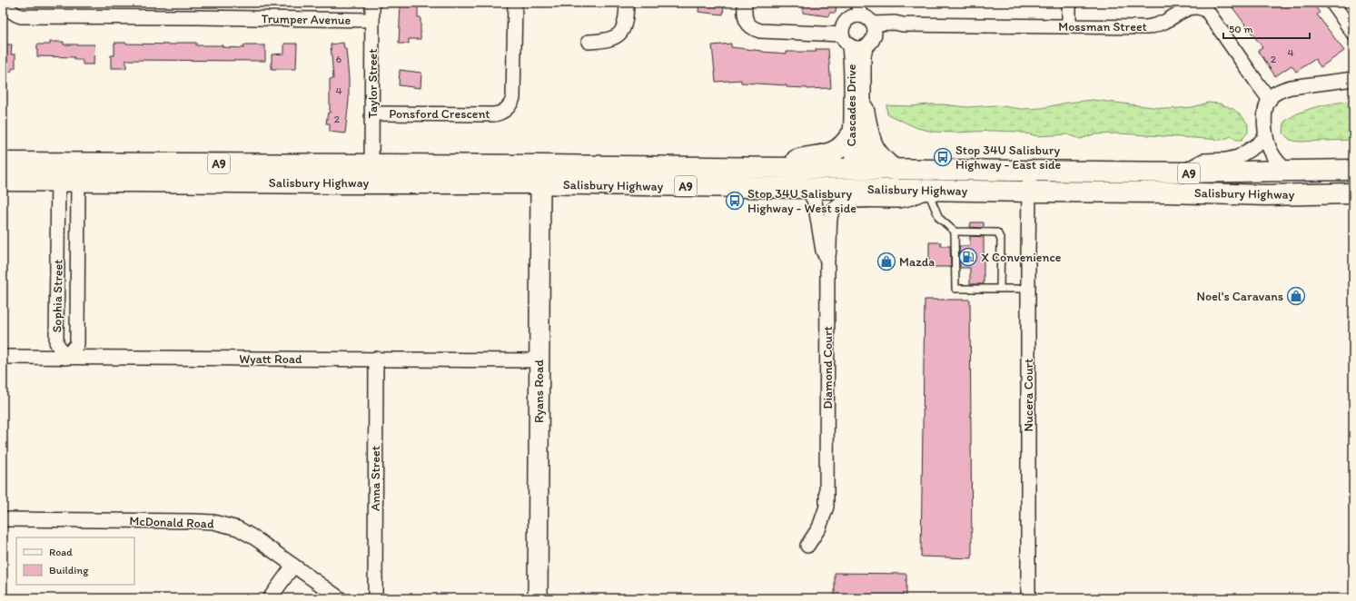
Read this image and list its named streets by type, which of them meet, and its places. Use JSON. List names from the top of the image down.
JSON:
{
  "streets": {
    "main road": ["A9", "Salisbury Highway"],
    "street": [
      "Trumper Avenue",
      "Mossman Street",
      "Taylor Street",
      "Cascades Drive",
      "Ponsford Crescent",
      "Sophia Street",
      "Wyatt Road",
      "Diamond Court",
      "Ryans Road",
      "Nucera Court",
      "Anna Street",
      "McDonald Road"
    ]
  },
  "crossings": [
    ["Trumper Avenue", "Taylor Street"],
    ["Mossman Street", "Cascades Drive"],
    ["Taylor Street", "Ponsford Crescent"],
    ["Taylor Street", "Salisbury Highway"],
    ["Cascades Drive", "Salisbury Highway"],
    ["Salisbury Highway", "Sophia Street"],
    ["Salisbury Highway", "Diamond Court"],
    ["Salisbury Highway", "Ryans Road"],
    ["Salisbury Highway", "Nucera Court"],
    ["Sophia Street", "Wyatt Road"],
    ["Wyatt Road", "Ryans Road"],
    ["Wyatt Road", "Anna Street"]
  ],
  "places": {
    "bus stop": ["Stop 34U Salisbury Highway - East side", "Stop 34U Salisbury Highway - West side"],
    "fuel station": ["X Convenience"],
    "shop": ["Mazda", "Noel's Caravans"]
  },
  "house_numbers": [
    "4",
    "6",
    "2",
    "4",
    "2"
  ],
  "legend": ["Road", "Building"],
  "scale_bar": "50 m"
}
